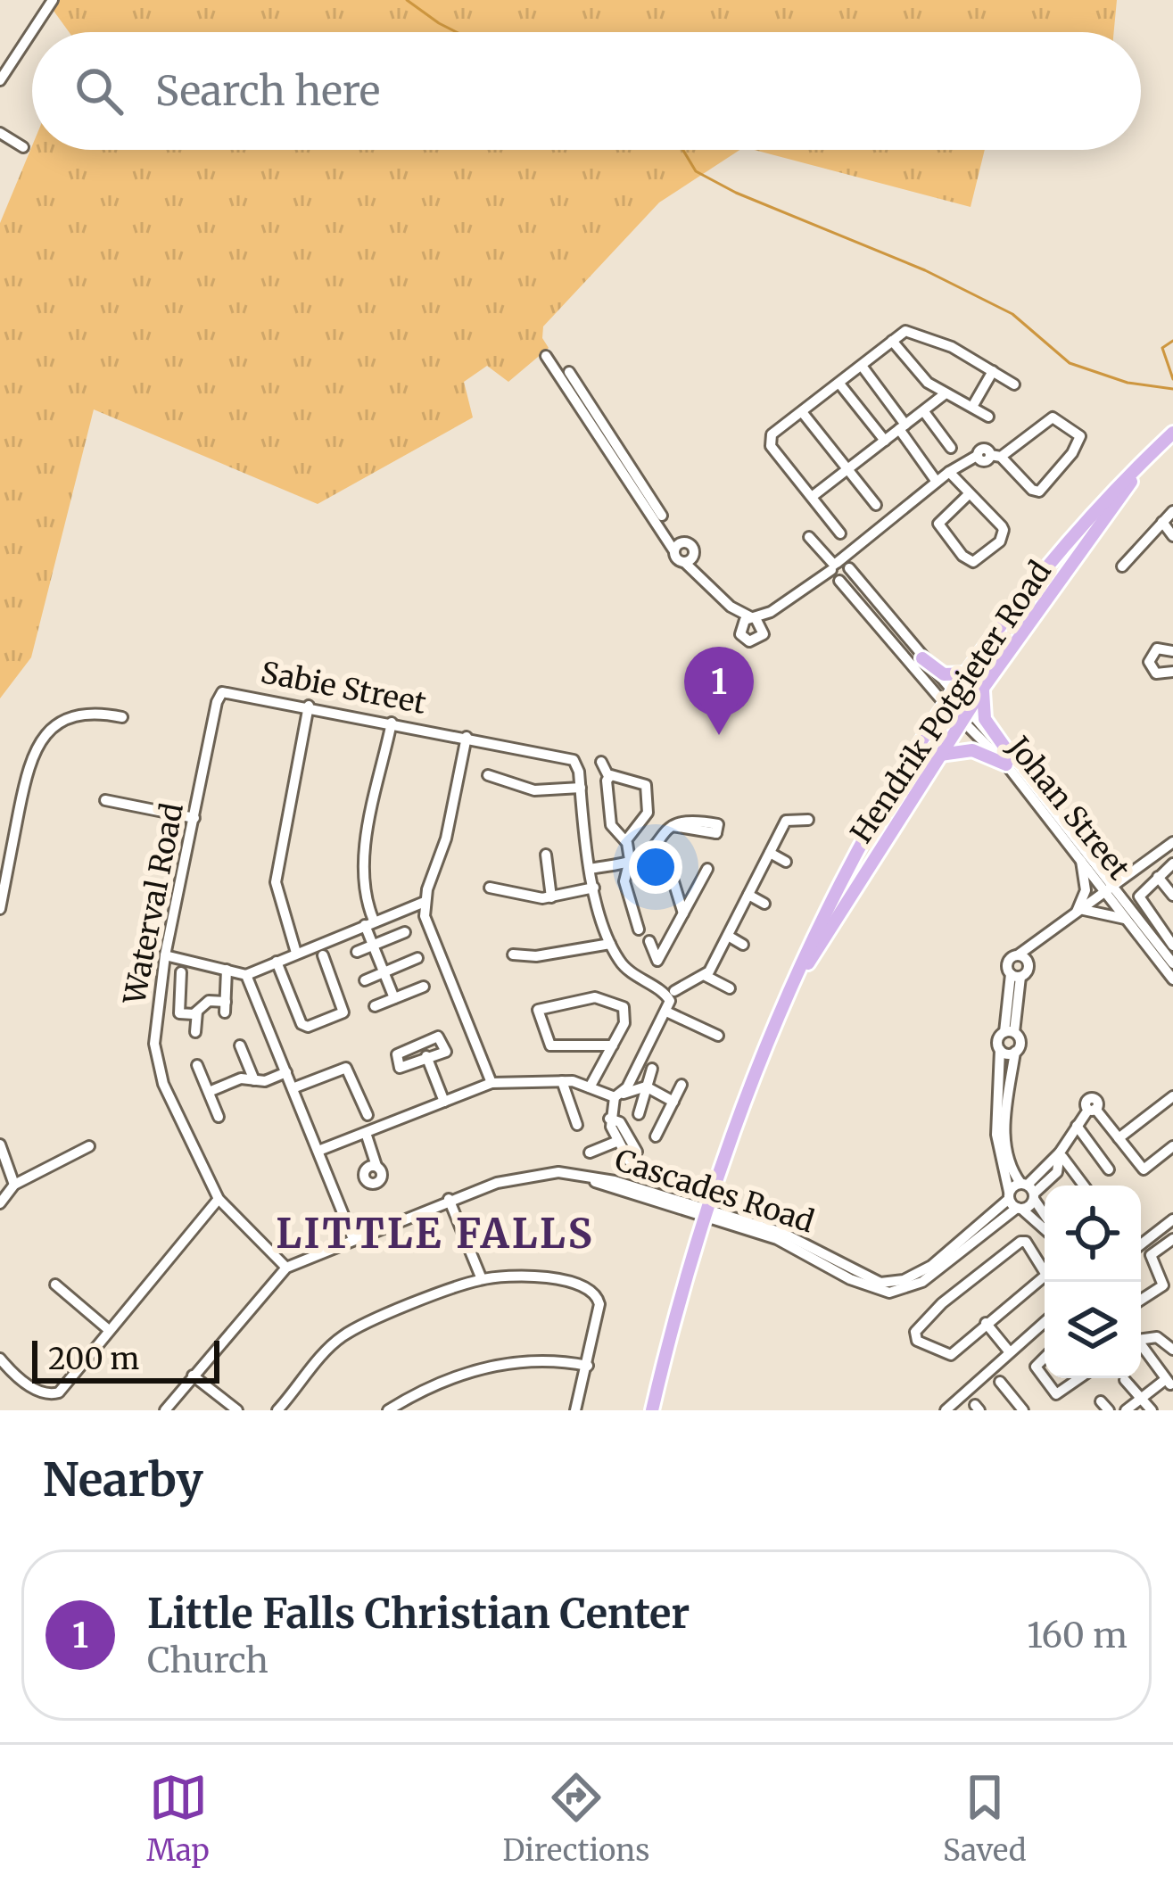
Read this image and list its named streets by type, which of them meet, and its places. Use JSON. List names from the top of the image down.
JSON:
{
  "streets": {
    "main road": ["Hendrik Potgieter Road"],
    "street": [
      "Sabie Street",
      "Johan Street",
      "Waterval Road",
      "Cascades Road"
    ]
  },
  "crossings": [
    ["Sabie Street", "Waterval Road"],
    ["Hendrik Potgieter Road", "Johan Street"],
    ["Hendrik Potgieter Road", "Cascades Road"],
    ["Waterval Road", "Cascades Road"]
  ],
  "districts": ["LITTLE FALLS"],
  "scale_bar": "200 m",
  "page": {
    "search": "Search here",
    "pins": "1",
    "scale": "200 m",
    "heading": "Nearby",
    "list": [
      {
        "mark": "1",
        "name": "Little Falls Christian Center",
        "note": "Church",
        "value": "160 m"
      }
    ],
    "nav": ["Map", "Directions", "Saved"]
  }
}
